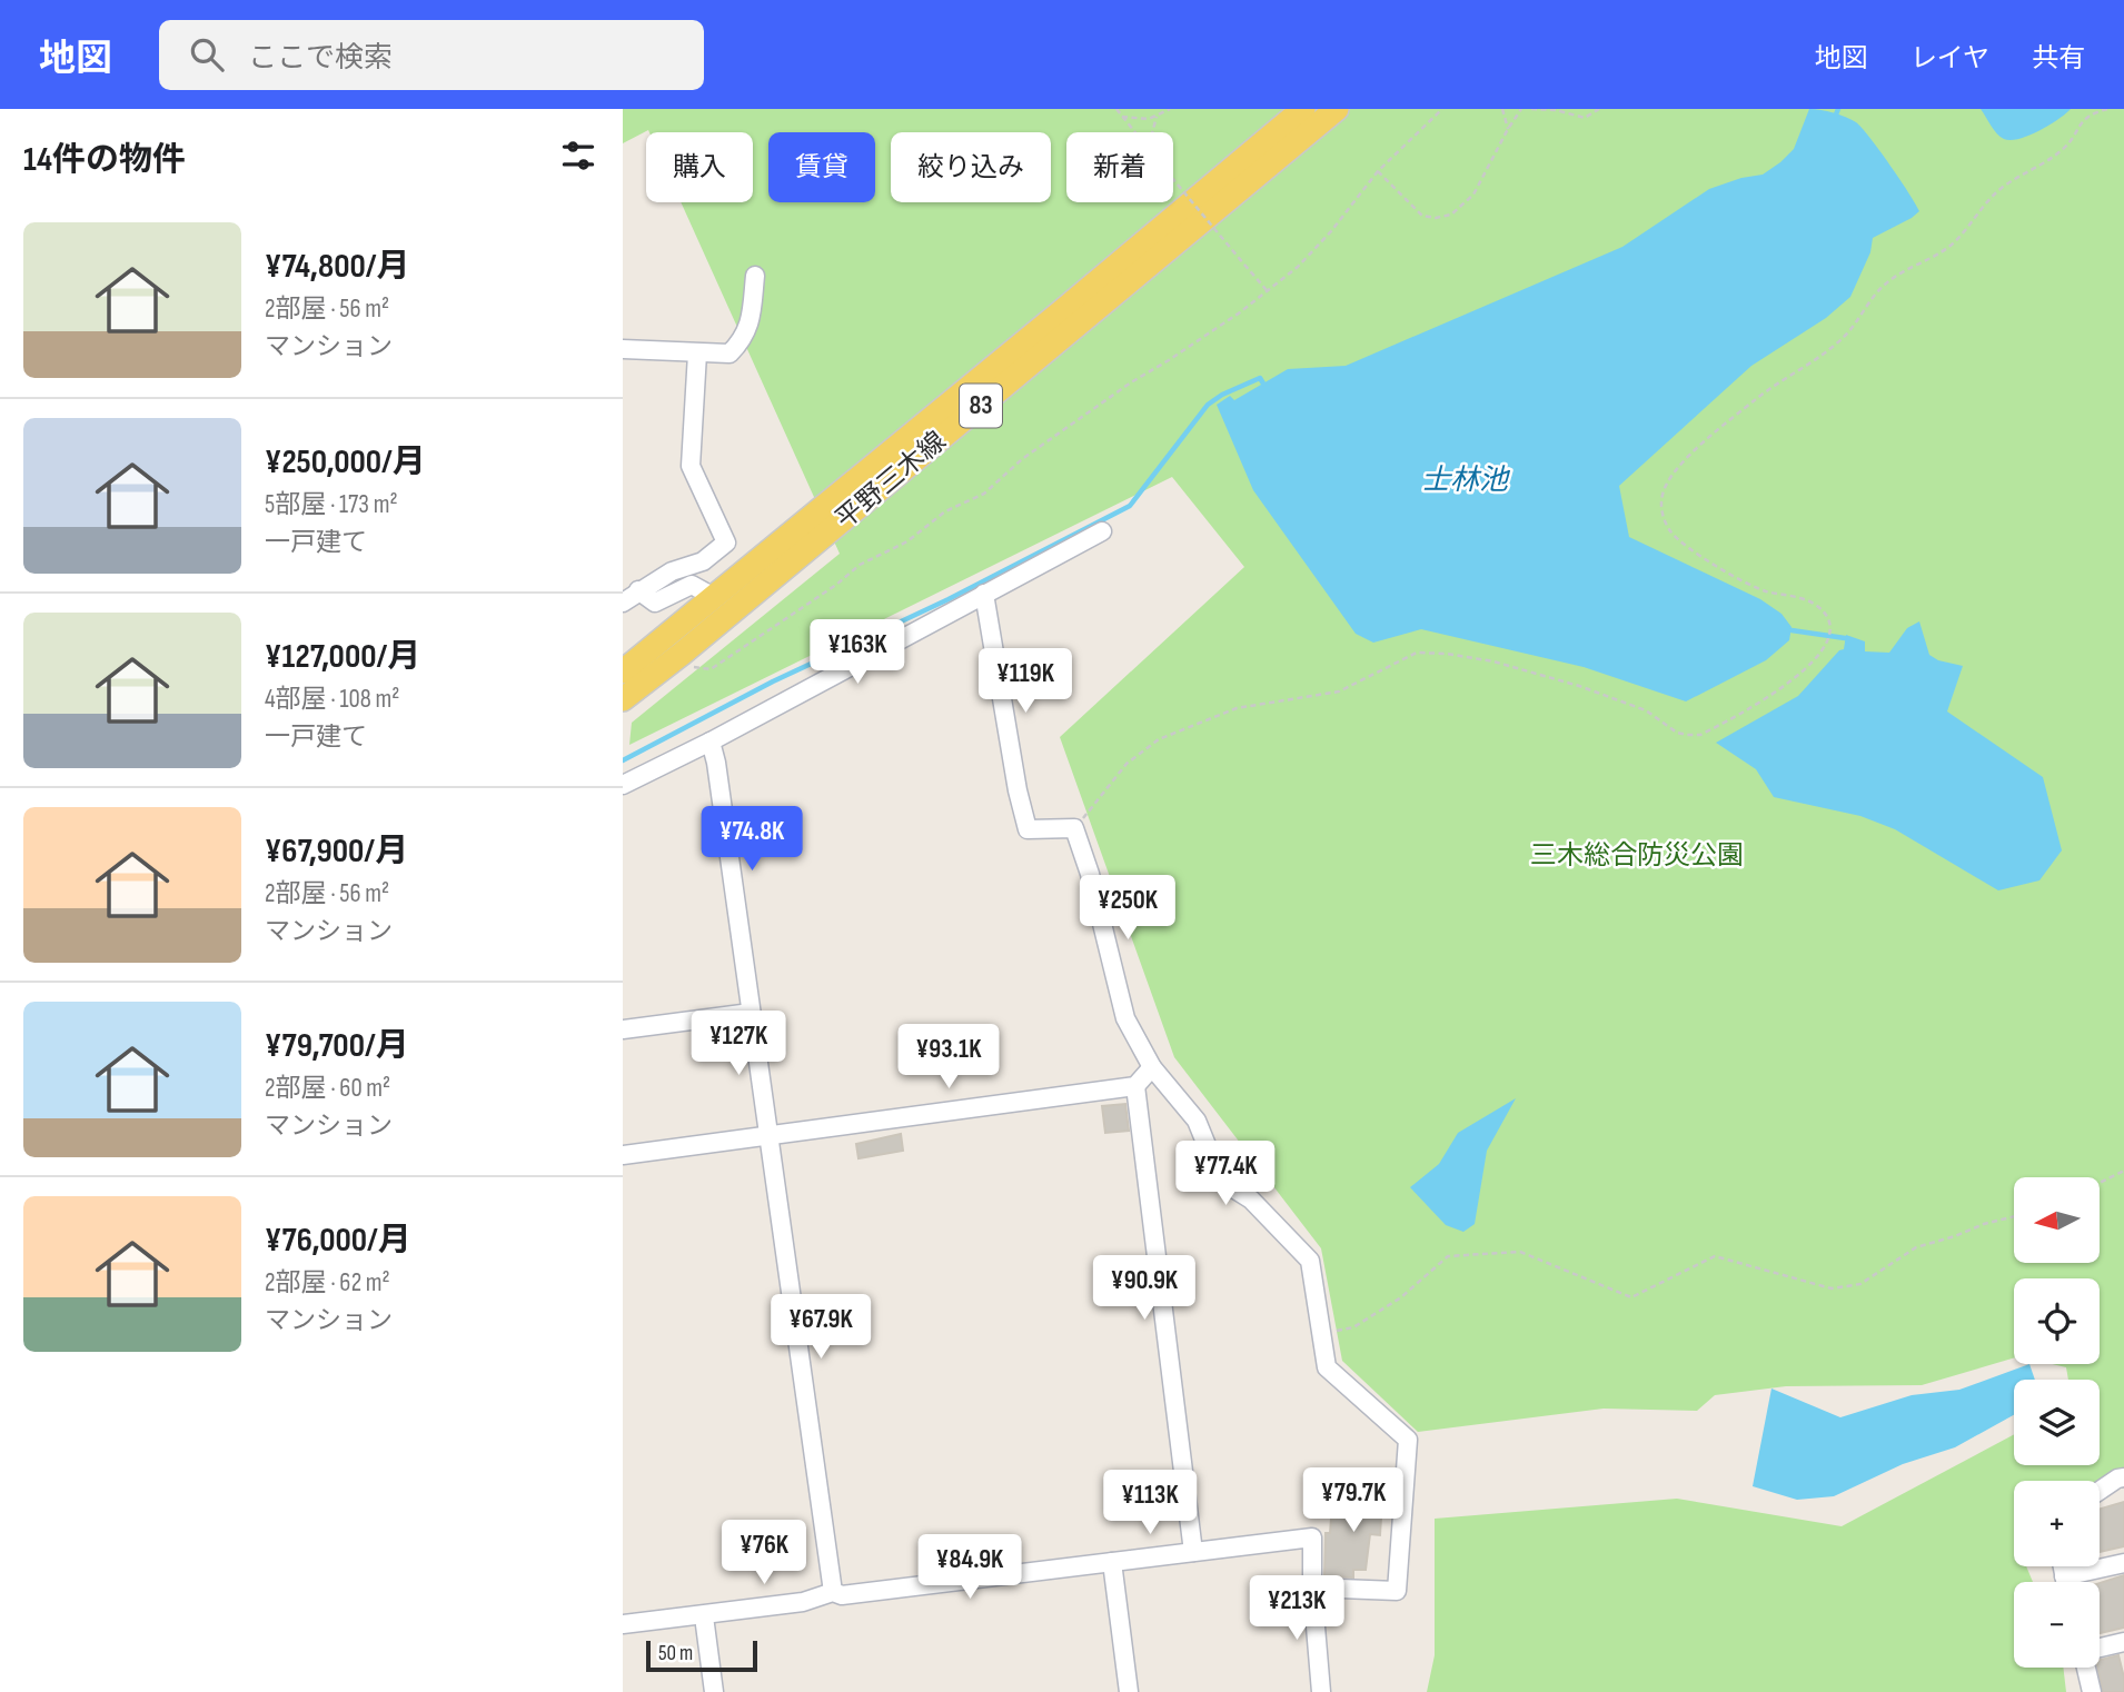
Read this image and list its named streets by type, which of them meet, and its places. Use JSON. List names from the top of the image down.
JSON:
{
  "streets": {
    "main road": ["83", "平野三木線"]
  },
  "water": ["士林池"],
  "parks": ["三木総合防災公園"],
  "scale_bar": "50 m",
  "north": "left",
  "page": {
    "header": "地図",
    "search": "ここで検索",
    "nav": ["地図", "レイヤ", "共有"],
    "heading": "14件の物件",
    "chip": [
      "購入",
      "賃貸",
      "絞り込み",
      "新着"
    ],
    "list": [
      {
        "name": "¥74,800/月",
        "note": "2部屋 · 56 m² · マンション"
      },
      {
        "name": "¥250,000/月",
        "note": "5部屋 · 173 m² · 一戸建て"
      },
      {
        "name": "¥127,000/月",
        "note": "4部屋 · 108 m² · 一戸建て"
      },
      {
        "name": "¥67,900/月",
        "note": "2部屋 · 56 m² · マンション"
      },
      {
        "name": "¥79,700/月",
        "note": "2部屋 · 60 m² · マンション"
      },
      {
        "name": "¥76,000/月",
        "note": "2部屋 · 62 m² · マンション"
      }
    ],
    "price": [
      "¥163K",
      "¥119K",
      "¥74.8K",
      "¥250K",
      "¥127K",
      "¥93.1K",
      "¥77.4K",
      "¥90.9K",
      "¥67.9K",
      "¥79.7K",
      "¥113K",
      "¥76K",
      "¥84.9K",
      "¥213K"
    ],
    "map_buttons": ["+", "−"],
    "scale": "50 m"
  }
}
